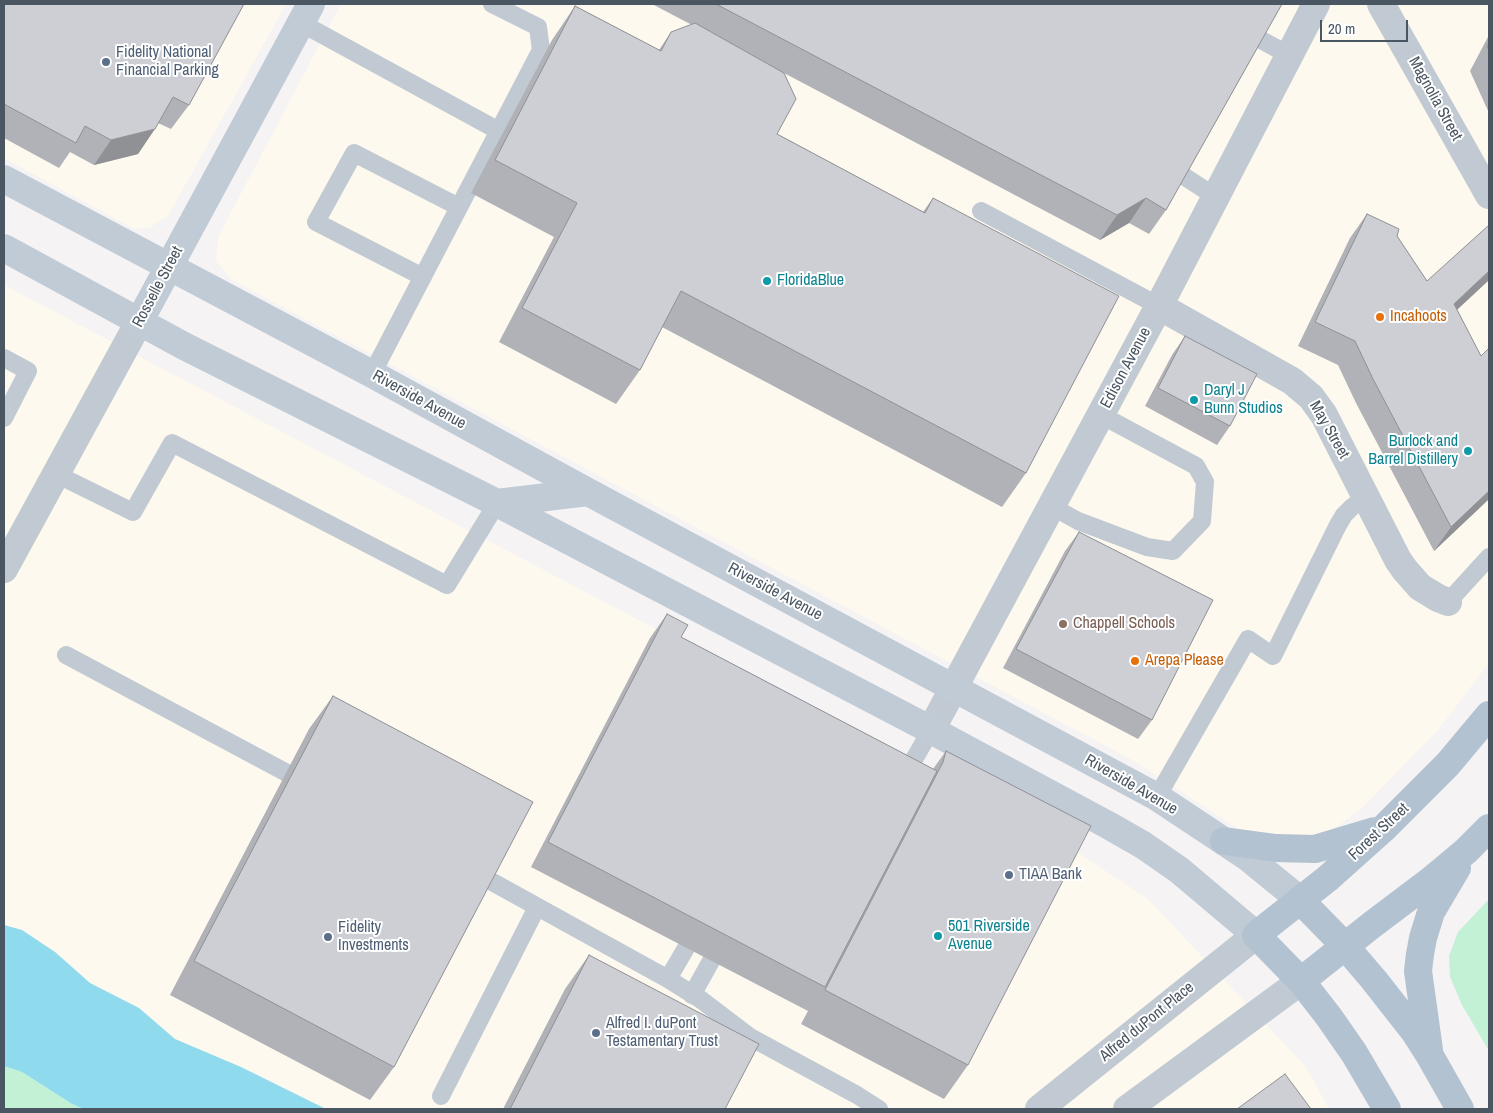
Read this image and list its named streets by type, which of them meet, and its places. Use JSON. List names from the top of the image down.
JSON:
{
  "streets": {
    "main road": ["Rosselle Street", "Riverside Avenue", "Forest Street"],
    "street": [
      "Magnolia Street",
      "Edison Avenue",
      "May Street",
      "Alfred duPont Place"
    ]
  },
  "crossings": [
    ["Rosselle Street", "Riverside Avenue"],
    ["Edison Avenue", "Riverside Avenue"],
    ["Edison Avenue", "May Street"],
    ["Riverside Avenue", "Forest Street"],
    ["Forest Street", "Alfred duPont Place"]
  ],
  "places": [
    "Fidelity National Financial Parking",
    "FloridaBlue",
    "Incahoots",
    "Daryl J Bunn Studios",
    "Burlock and Barrel Distillery",
    "Chappell Schools",
    "Arepa Please",
    "TIAA Bank",
    "501 Riverside Avenue",
    "Fidelity Investments",
    "Alfred I. duPont Testamentary Trust"
  ],
  "scale_bar": "20 m"
}
